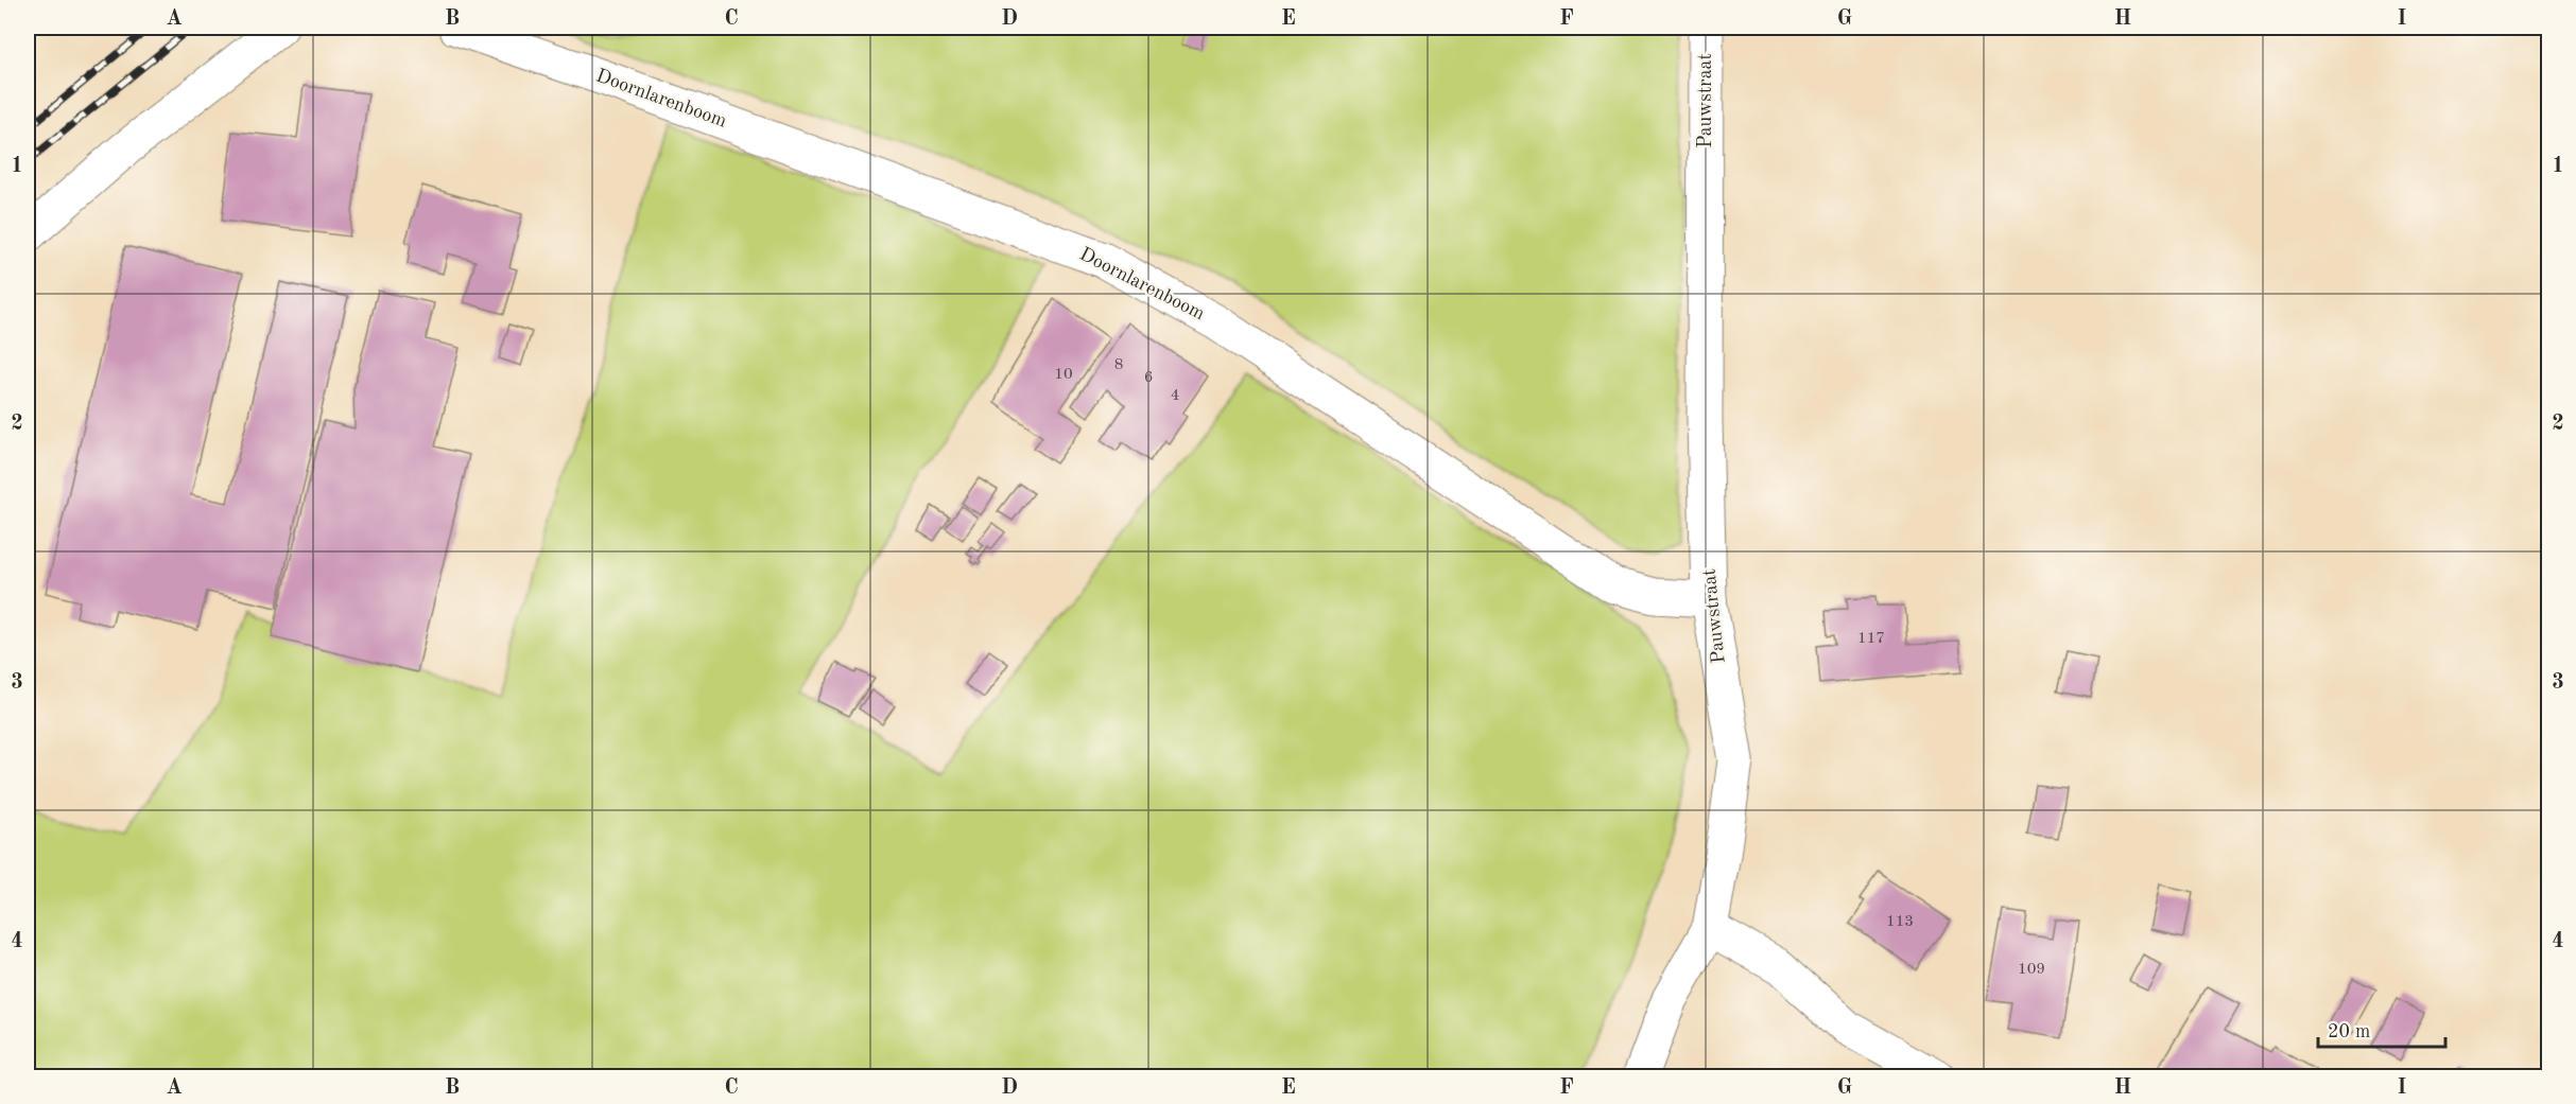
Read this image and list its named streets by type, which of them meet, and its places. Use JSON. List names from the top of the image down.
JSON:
{
  "streets": {
    "street": ["Doornlarenboom", "Pauwstraat"]
  },
  "crossings": [
    ["Doornlarenboom", "Pauwstraat"]
  ],
  "house_numbers": [
    "8",
    "10",
    "6",
    "4",
    "117",
    "113",
    "109"
  ],
  "scale_bar": "20 m",
  "grid": {
    "columns": [
      "A",
      "B",
      "C",
      "D",
      "E",
      "F",
      "G",
      "H",
      "I"
    ],
    "rows": [
      "1",
      "2",
      "3",
      "4"
    ]
  }
}
